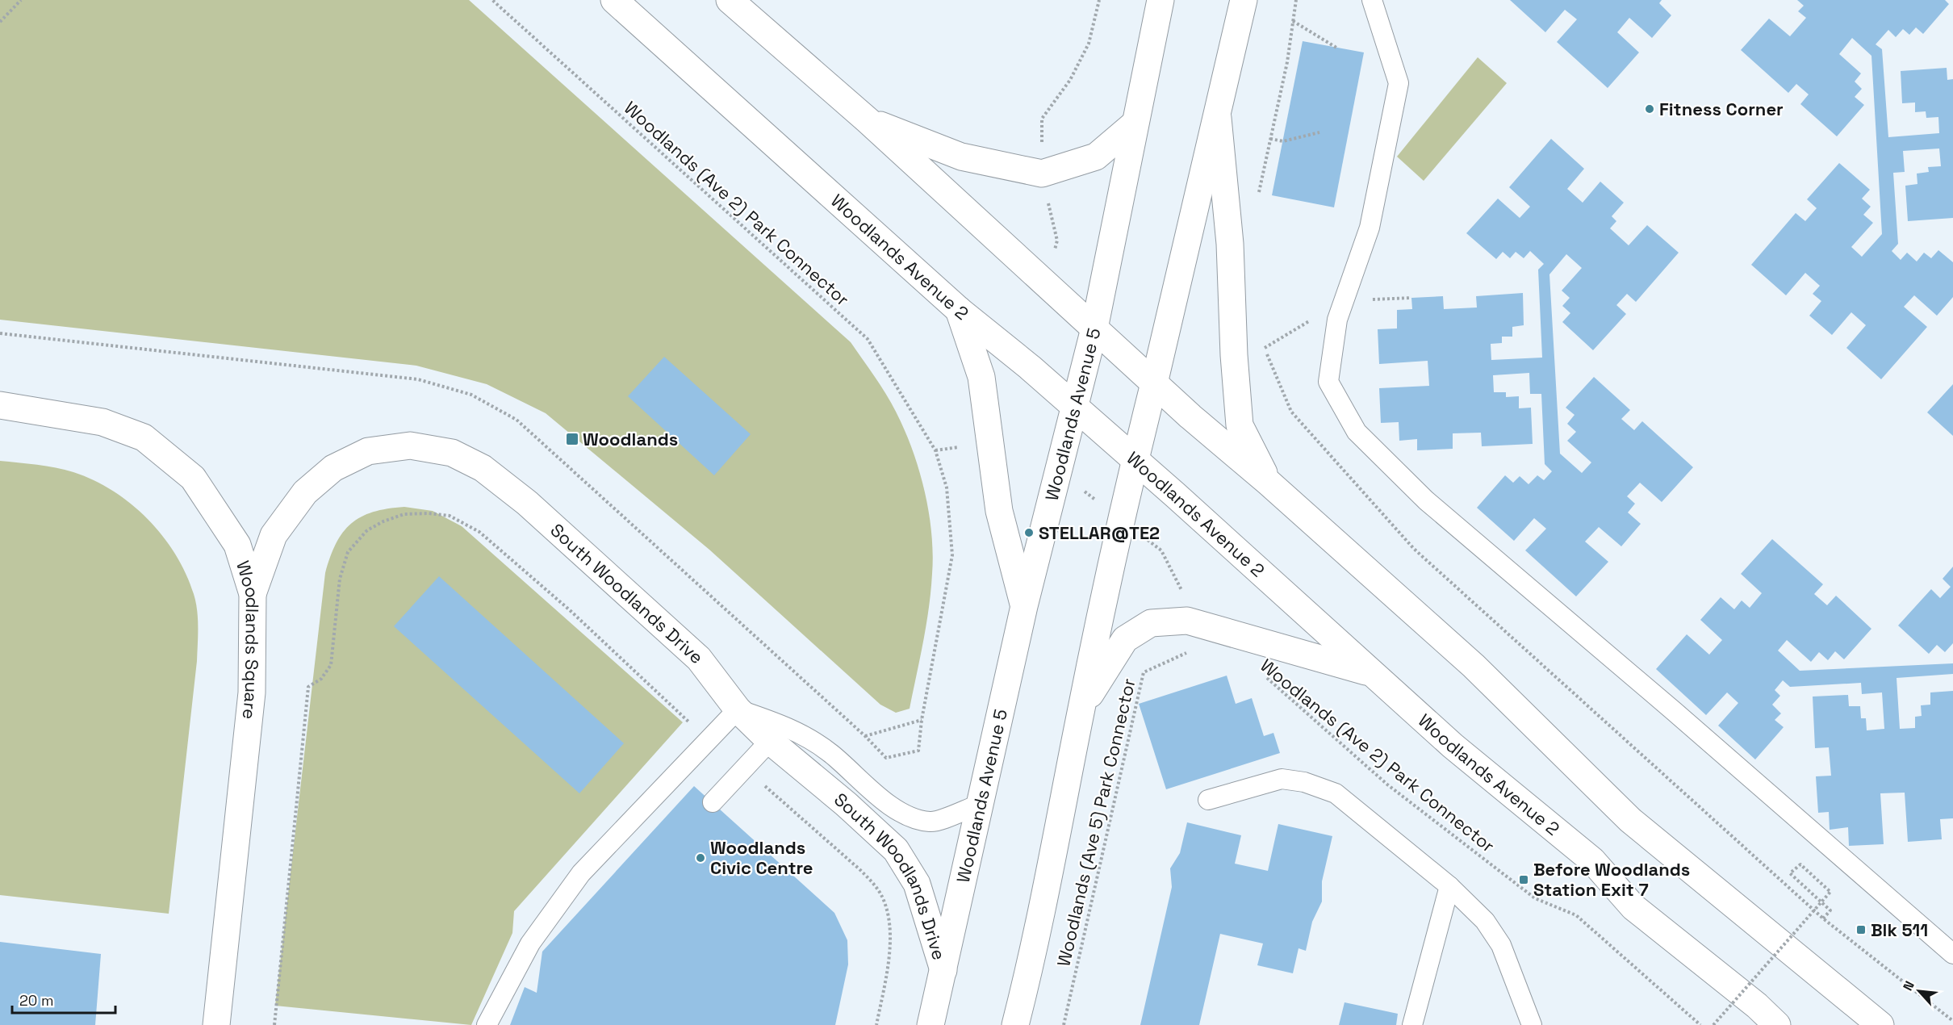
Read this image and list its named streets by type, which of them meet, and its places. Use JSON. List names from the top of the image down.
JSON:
{
  "streets": {
    "main road": [
      "Woodlands Avenue 2",
      "Woodlands Avenue 5",
      "South Woodlands Drive",
      "Woodlands Square"
    ],
    "path": ["Woodlands (Ave 2) Park Connector", "Woodlands (Ave 5) Park Connector"]
  },
  "crossings": [
    ["Woodlands Avenue 2", "Woodlands Avenue 5"],
    ["Woodlands Avenue 5", "South Woodlands Drive"],
    ["South Woodlands Drive", "Woodlands Square"]
  ],
  "places": {
    "other": ["Fitness Corner", "STELLAR@TE2", "Woodlands Civic Centre"],
    "transit": ["Woodlands", "Before Woodlands Station Exit 7", "Blk 511"]
  },
  "scale_bar": "20 m",
  "north": "top left"
}
